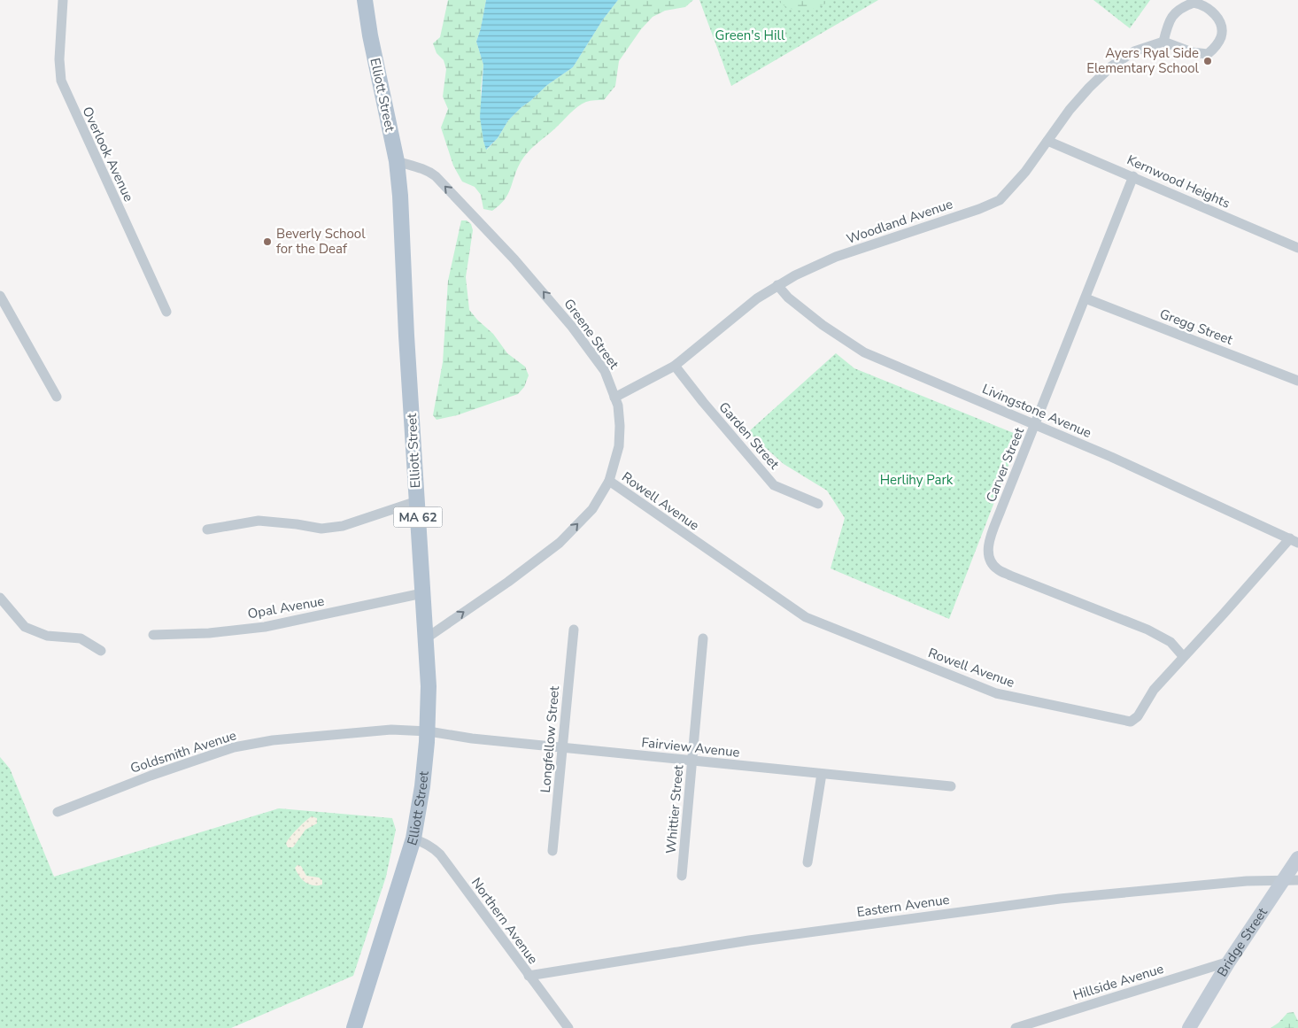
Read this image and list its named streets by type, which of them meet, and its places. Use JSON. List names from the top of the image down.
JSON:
{
  "streets": {
    "main road": ["Elliott Street", "MA 62", "Bridge Street"],
    "street": [
      "Overlook Avenue",
      "Kernwood Heights",
      "Woodland Avenue",
      "Gregg Street",
      "Greene Street",
      "Livingstone Avenue",
      "Garden Street",
      "Carver Street",
      "Rowell Avenue",
      "Opal Avenue",
      "Longfellow Street",
      "Fairview Avenue",
      "Goldsmith Avenue",
      "Whittier Street",
      "Eastern Avenue",
      "Northern Avenue",
      "Hillside Avenue"
    ]
  },
  "crossings": [
    ["Elliott Street", "Greene Street"],
    ["Elliott Street", "Opal Avenue"],
    ["Elliott Street", "Fairview Avenue"],
    ["Elliott Street", "Goldsmith Avenue"],
    ["Elliott Street", "Northern Avenue"],
    ["Kernwood Heights", "Woodland Avenue"],
    ["Kernwood Heights", "Carver Street"],
    ["Woodland Avenue", "Greene Street"],
    ["Woodland Avenue", "Livingstone Avenue"],
    ["Woodland Avenue", "Garden Street"],
    ["Gregg Street", "Carver Street"],
    ["Greene Street", "Rowell Avenue"],
    ["Livingstone Avenue", "Carver Street"],
    ["Livingstone Avenue", "Rowell Avenue"],
    ["Carver Street", "Rowell Avenue"],
    ["Longfellow Street", "Fairview Avenue"],
    ["Fairview Avenue", "Goldsmith Avenue"],
    ["Fairview Avenue", "Whittier Street"],
    ["Eastern Avenue", "Northern Avenue"],
    ["Eastern Avenue", "Bridge Street"],
    ["Bridge Street", "Hillside Avenue"]
  ],
  "parks": ["Green's Hill", "Herlihy Park"],
  "places": ["Ayers Ryal Side Elementary School", "Beverly School for the Deaf"]
}
